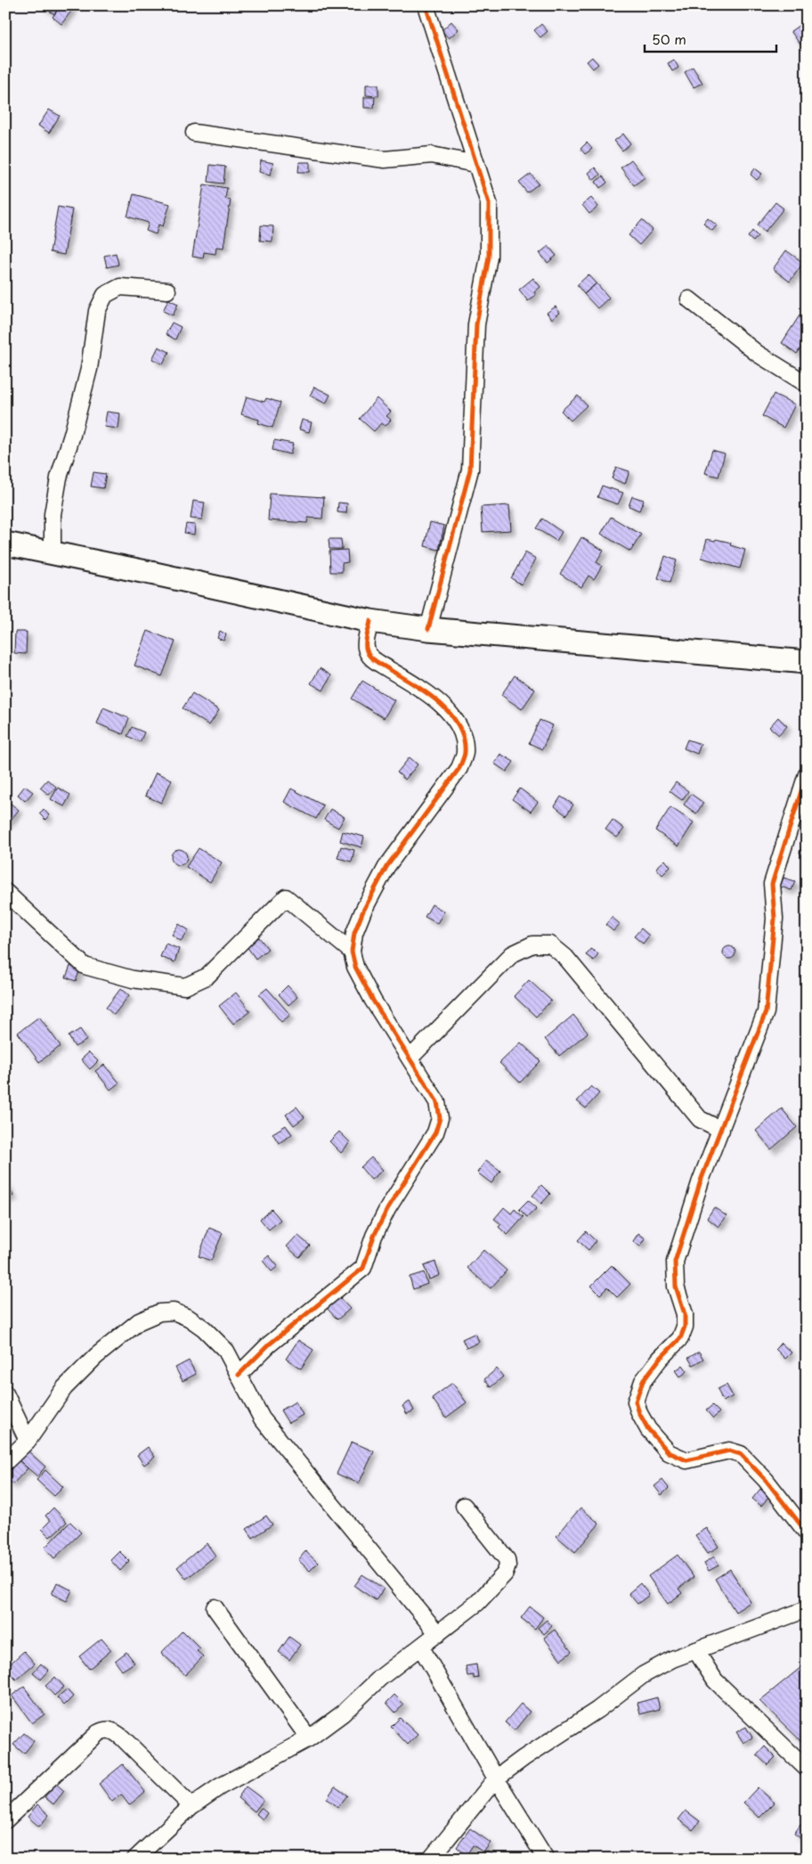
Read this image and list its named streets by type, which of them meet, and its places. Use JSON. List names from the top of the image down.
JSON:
{
  "scale_bar": "50 m"
}
